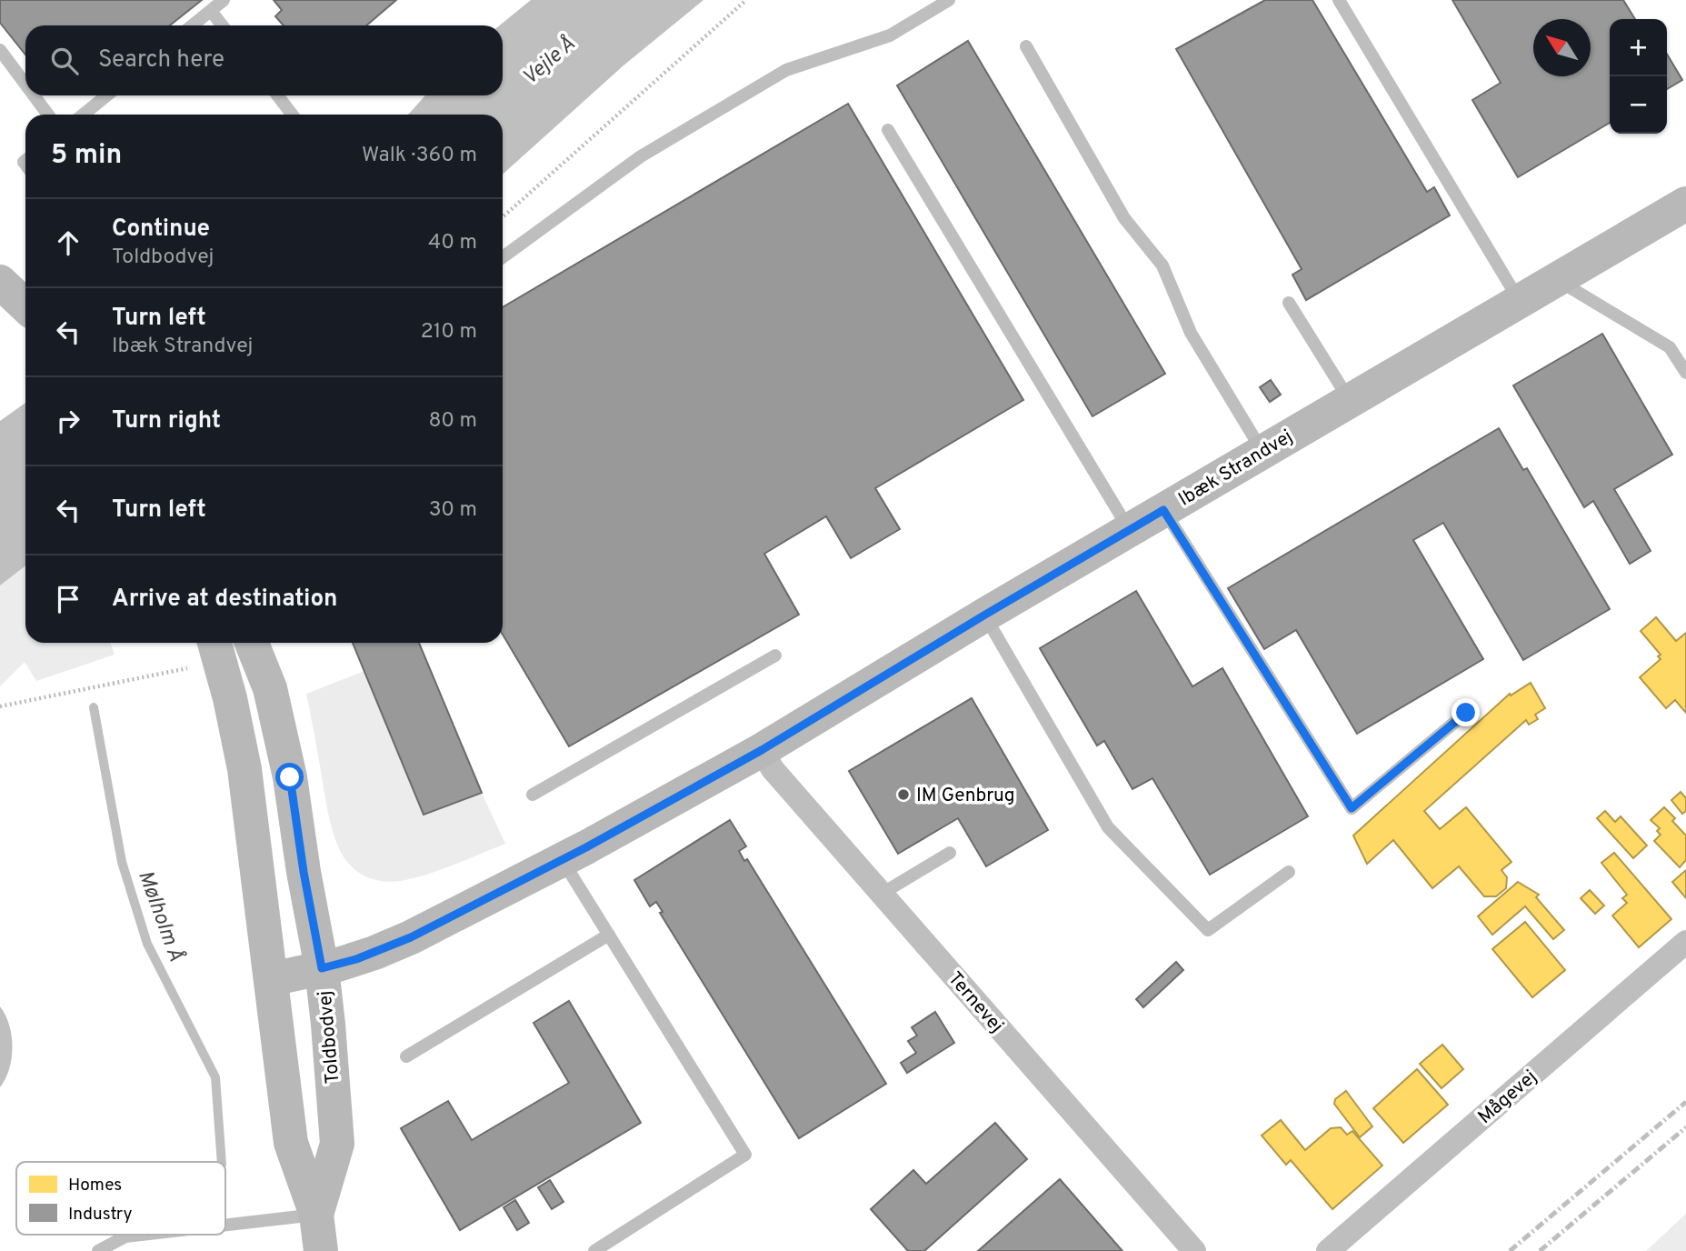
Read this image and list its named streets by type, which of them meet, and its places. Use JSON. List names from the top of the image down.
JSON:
{
  "streets": {
    "street": [
      "Ibæk Strandvej",
      "Ternevej",
      "Toldbodvej",
      "Mågevej"
    ]
  },
  "crossings": [
    ["Ibæk Strandvej", "Ternevej"],
    ["Ibæk Strandvej", "Toldbodvej"]
  ],
  "water": ["Vejle Å", "Mølholm Å"],
  "places": ["IM Genbrug"],
  "legend": ["Homes", "Industry"],
  "north": "top left",
  "page": {
    "map_buttons": ["+", "−"],
    "search": "Search here",
    "heading": ["5 min", "Walk · 360 m"],
    "list": [
      ["Continue", "Toldbodvej", "40 m"],
      ["Turn left", "Ibæk Strandvej", "210 m"],
      ["Turn right", "80 m"],
      ["Turn left", "30 m"],
      "Arrive at destination"
    ]
  }
}
